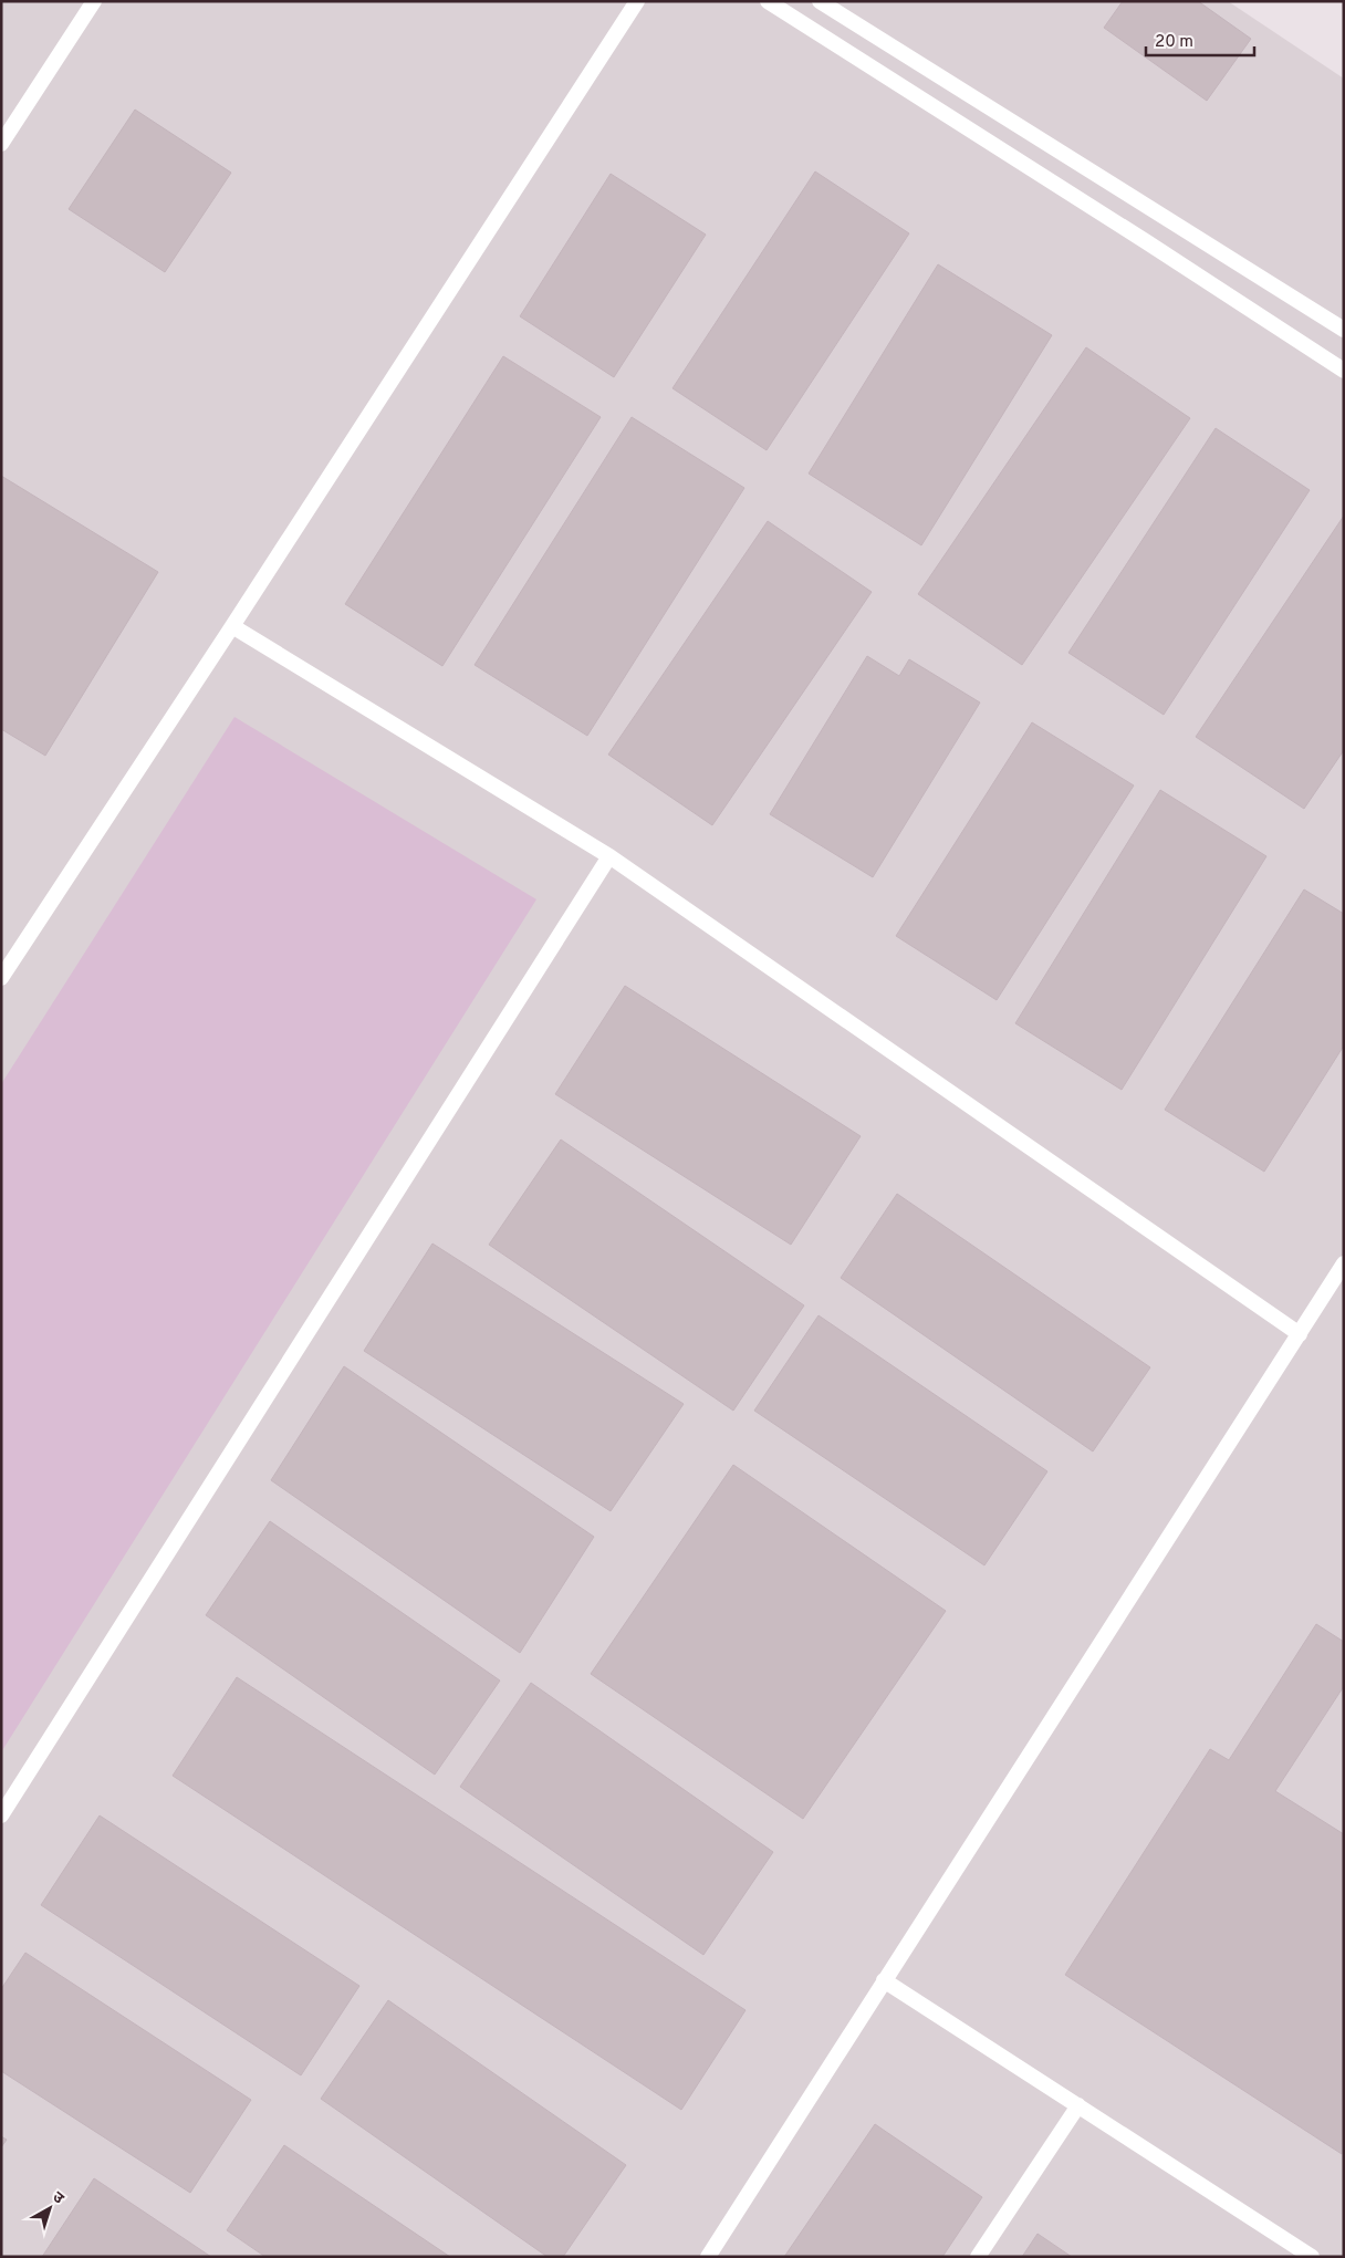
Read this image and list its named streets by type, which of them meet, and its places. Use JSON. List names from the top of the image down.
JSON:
{
  "scale_bar": "20 m",
  "north": "top right"
}
